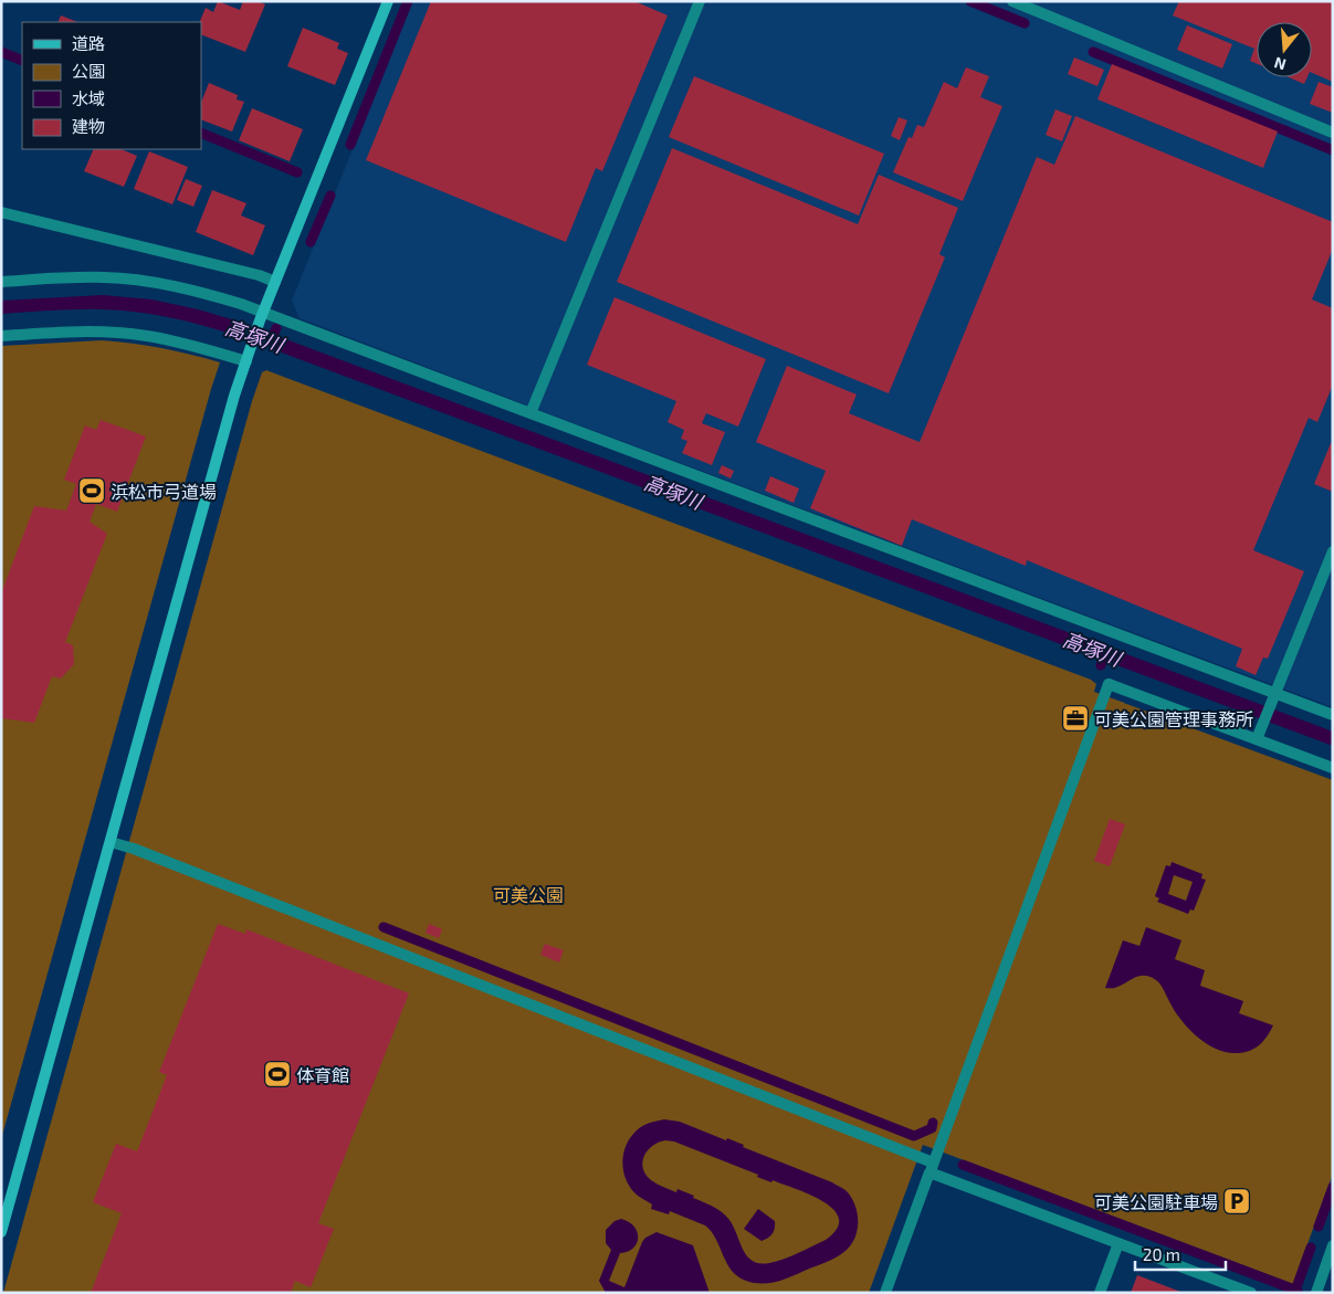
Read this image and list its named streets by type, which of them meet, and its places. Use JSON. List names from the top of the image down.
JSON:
{
  "water": ["高塚川"],
  "parks": ["可美公園"],
  "places": {
    "sports": ["浜松市弓道場", "体育館"],
    "office": ["可美公園管理事務所"],
    "parking": ["可美公園駐車場"]
  },
  "legend": [
    "道路",
    "公園",
    "水域",
    "建物"
  ],
  "scale_bar": "20 m",
  "north": "bottom"
}
